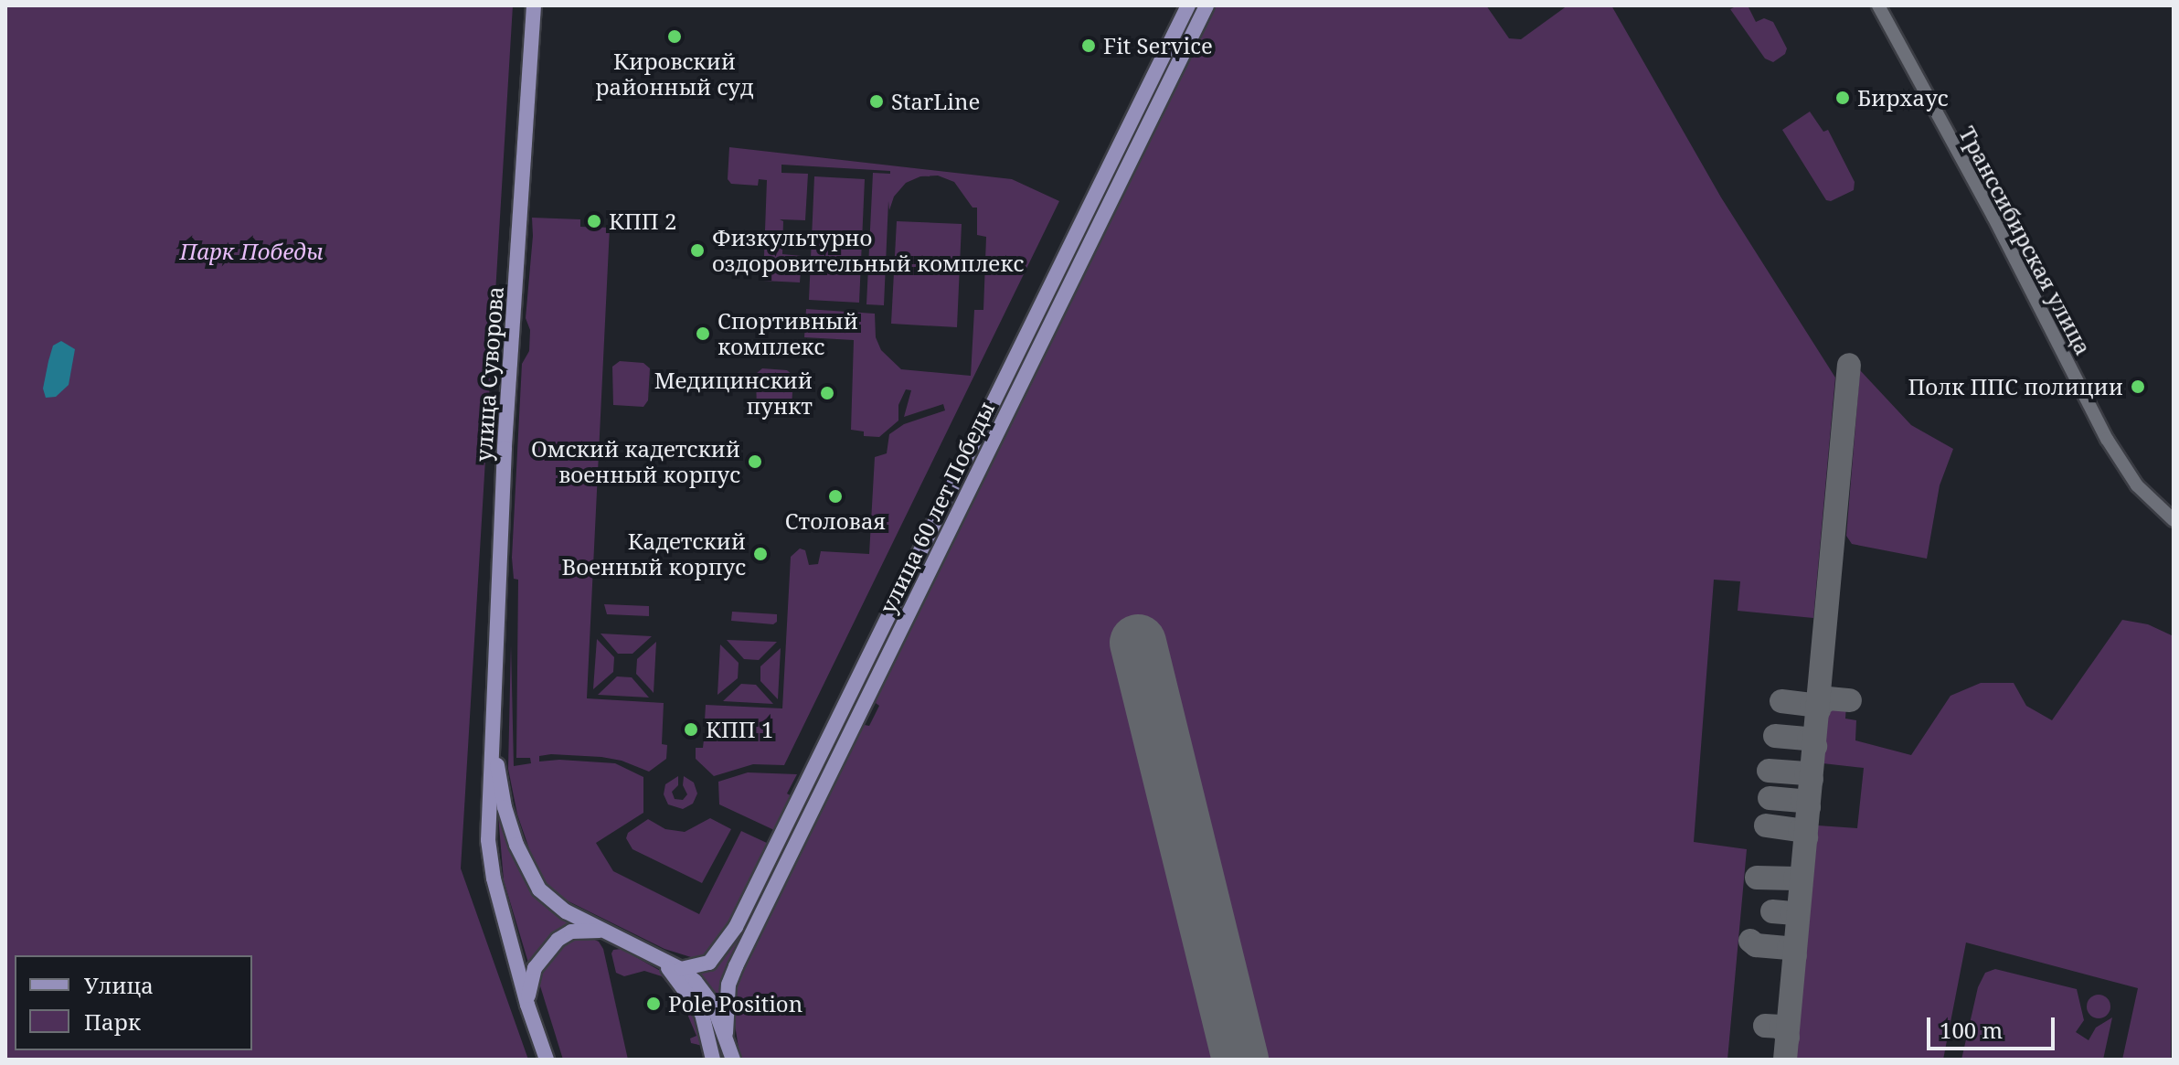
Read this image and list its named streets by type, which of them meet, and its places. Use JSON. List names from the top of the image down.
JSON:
{
  "streets": {
    "main road": ["Транссибирская улица", "улица Суворова", "улица 60 лет Победы"]
  },
  "parks": ["Парк Победы"],
  "places": [
    "Кировский районный суд",
    "Fit Service",
    "Бирхаус",
    "StarLine",
    "КПП 2",
    "Физкультурно оздоровительный комплекс",
    "Спортивный комплекс",
    "Полк ППС полиции",
    "Медицинский пункт",
    "Омский кадетский военный корпус",
    "Столовая",
    "Кадетский Военный корпус",
    "КПП 1",
    "Pole Position"
  ],
  "legend": ["Улица", "Парк"],
  "scale_bar": "100 m"
}
